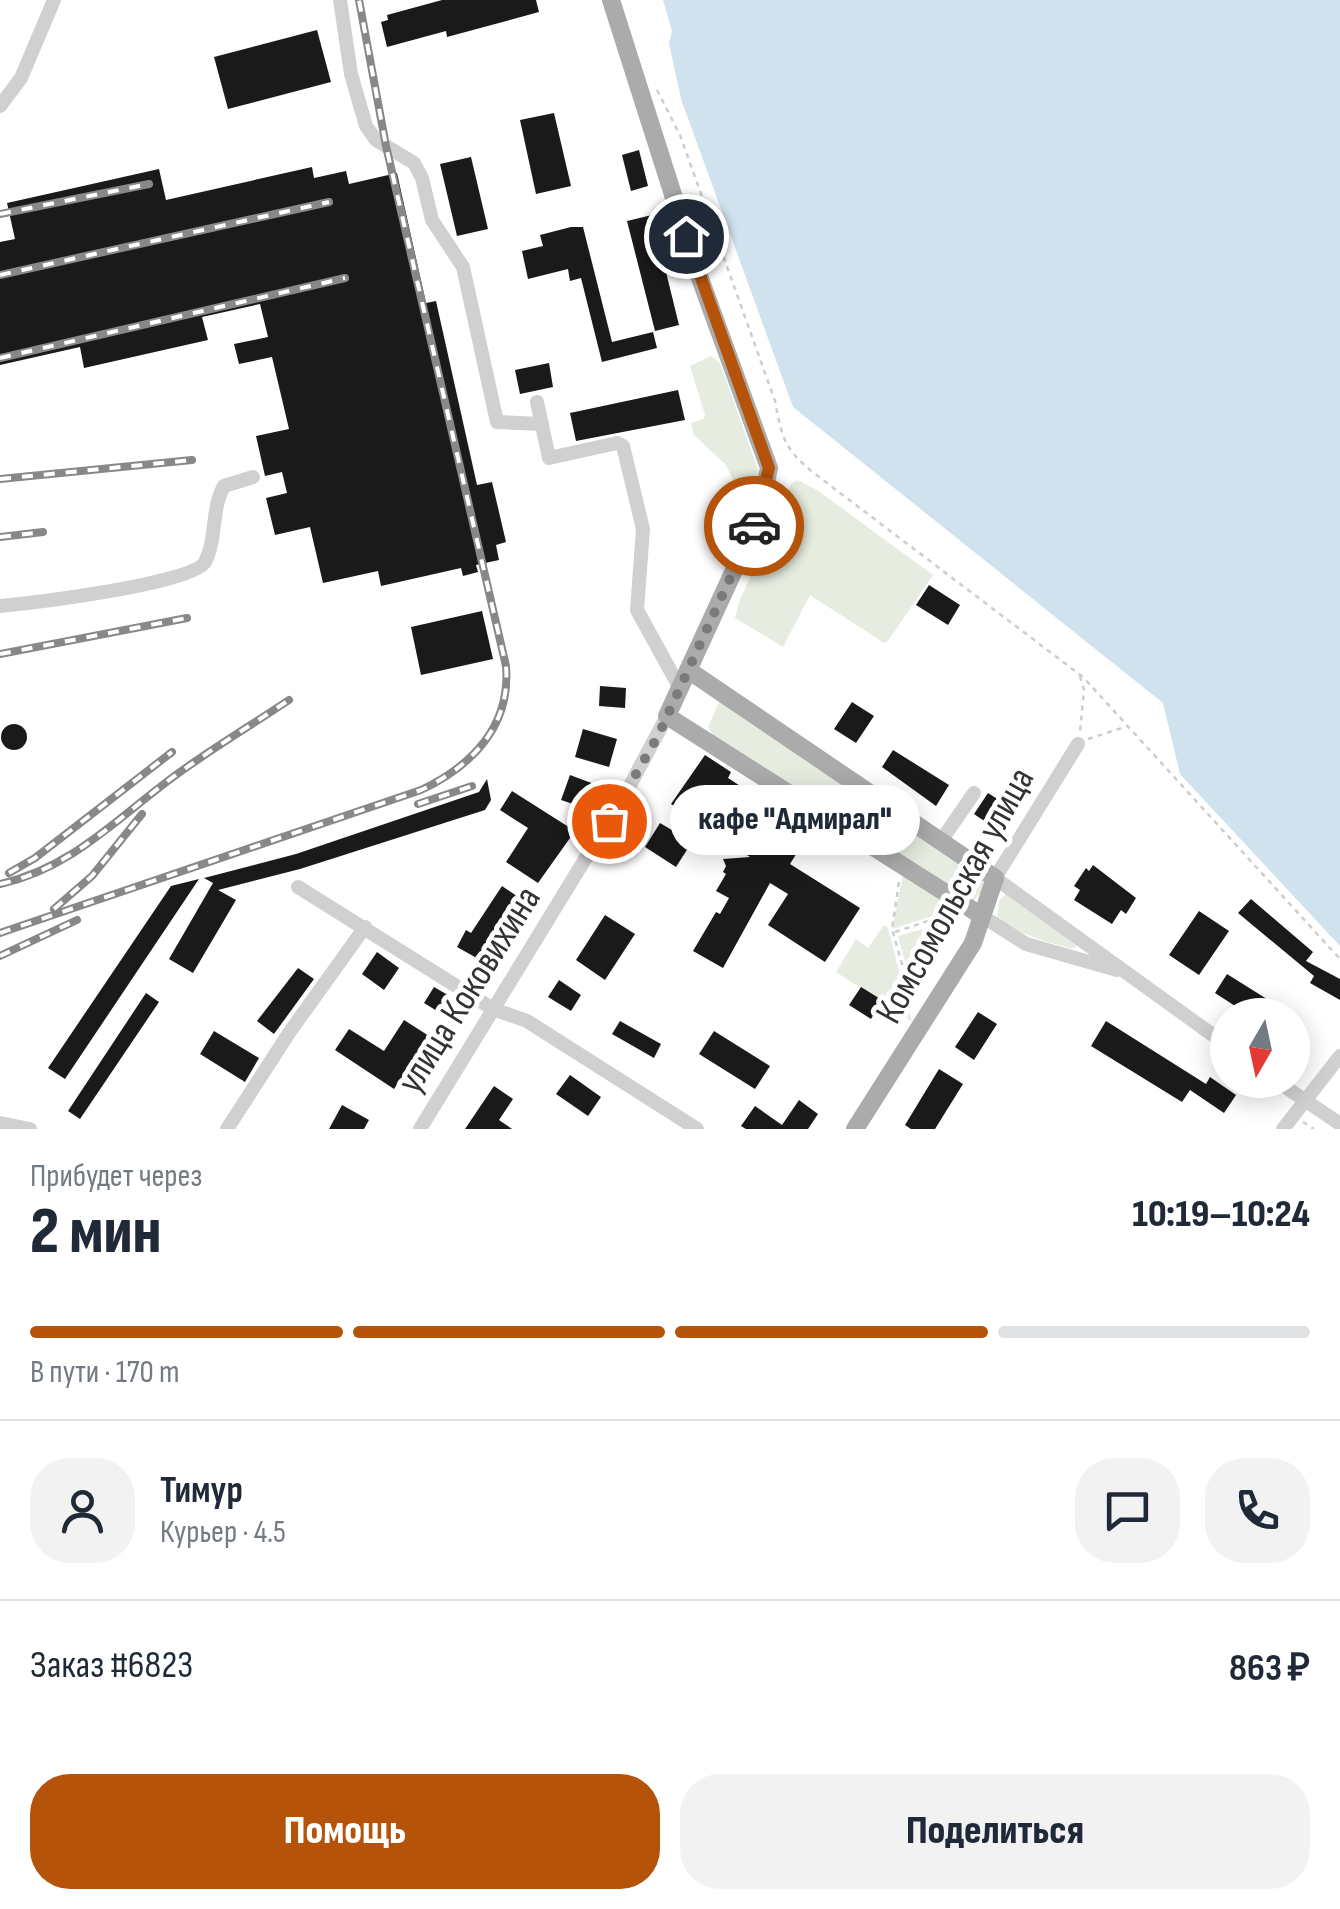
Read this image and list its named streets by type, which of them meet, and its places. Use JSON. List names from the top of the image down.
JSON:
{
  "streets": {
    "main road": ["Комсомольская улица", "улица Коковихина"]
  },
  "places": ["кафе \"Адмирал\""],
  "north": "bottom",
  "page": {
    "bubble": "кафе \"Адмирал\"",
    "heading": ["2 мин", "Прибудет через", "10:19–10:24"],
    "panel": [
      "Тимур",
      "Курьер · 4.5",
      "Заказ #6823",
      "863 ₽"
    ],
    "bar": "В пути · 170 m",
    "buttons": ["Помощь", "Поделиться"]
  }
}
